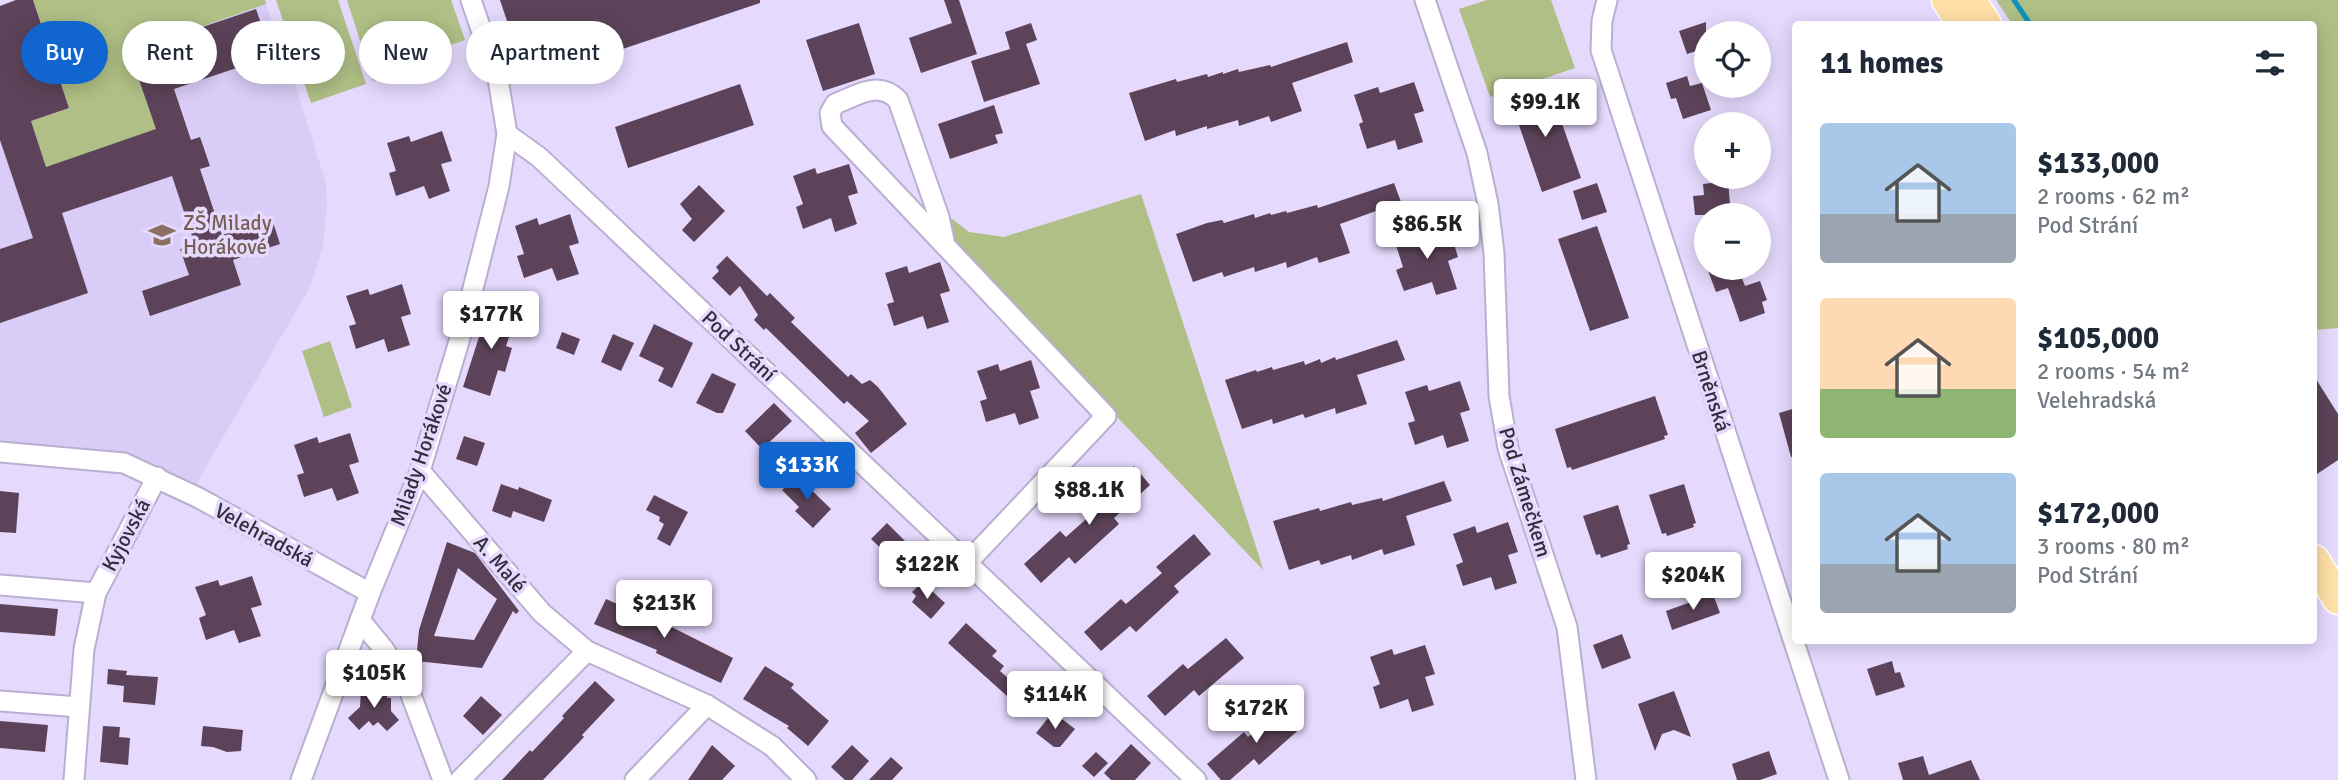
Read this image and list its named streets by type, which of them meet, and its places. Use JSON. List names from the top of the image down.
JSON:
{
  "streets": {
    "street": [
      "Pod Strání",
      "Brněnská",
      "Milady Horákové",
      "Pod Zámečkem",
      "Kyjovská",
      "Velehradská",
      "A. Malé"
    ]
  },
  "crossings": [
    ["Pod Strání", "Milady Horákové"],
    ["Milady Horákové", "Velehradská"],
    ["Milady Horákové", "A. Malé"],
    ["Kyjovská", "Velehradská"]
  ],
  "places": {
    "school or university": ["ZŠ Milady Horákové"]
  },
  "page": {
    "map_buttons": ["+", "−"],
    "chip": [
      "Buy",
      "Rent",
      "Filters",
      "New",
      "Apartment"
    ],
    "heading": "11 homes",
    "price": [
      "$99.1K",
      "$86.5K",
      "$177K",
      "$133K",
      "$88.1K",
      "$122K",
      "$204K",
      "$213K",
      "$105K",
      "$114K",
      "$172K"
    ],
    "list": [
      {
        "name": "$133,000",
        "note": "2 rooms · 62 m² · Pod Strání"
      },
      {
        "name": "$105,000",
        "note": "2 rooms · 54 m² · Velehradská"
      },
      {
        "name": "$172,000",
        "note": "3 rooms · 80 m² · Pod Strání"
      }
    ]
  }
}
